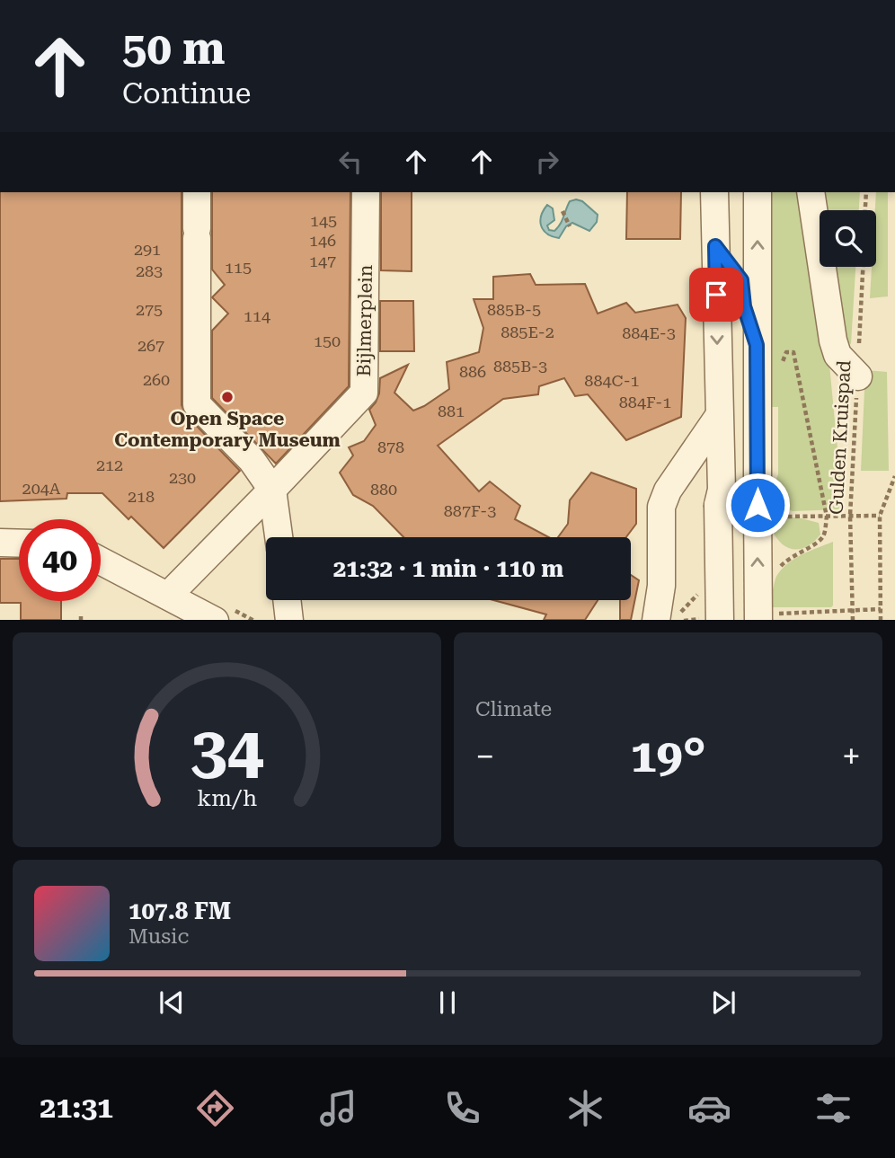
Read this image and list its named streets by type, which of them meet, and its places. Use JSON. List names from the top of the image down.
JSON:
{
  "streets": {
    "street": ["Bijlmerplein"],
    "path": ["Gulden Kruispad"]
  },
  "places": ["Open Space Contemporary Museum"],
  "house_numbers": [
    "145",
    "146",
    "291",
    "147",
    "115",
    "283",
    "275",
    "885B-5",
    "114",
    "885E-2",
    "884E-3",
    "150",
    "267",
    "885B-3",
    "886",
    "260",
    "884C-1",
    "884F-1",
    "881",
    "878",
    "212",
    "230",
    "204A",
    "880",
    "218",
    "887F-3"
  ],
  "page": {
    "turn": ["50 m", "Continue"],
    "limit": "40",
    "trip": "21:32 · 1 min · 110 m",
    "tile": "Climate",
    "heat": ["−", "19°", "+"],
    "song": ["107.8 FM", "Music"],
    "tabs": "21:31",
    "gauge": ["34", "km/h"]
  }
}
